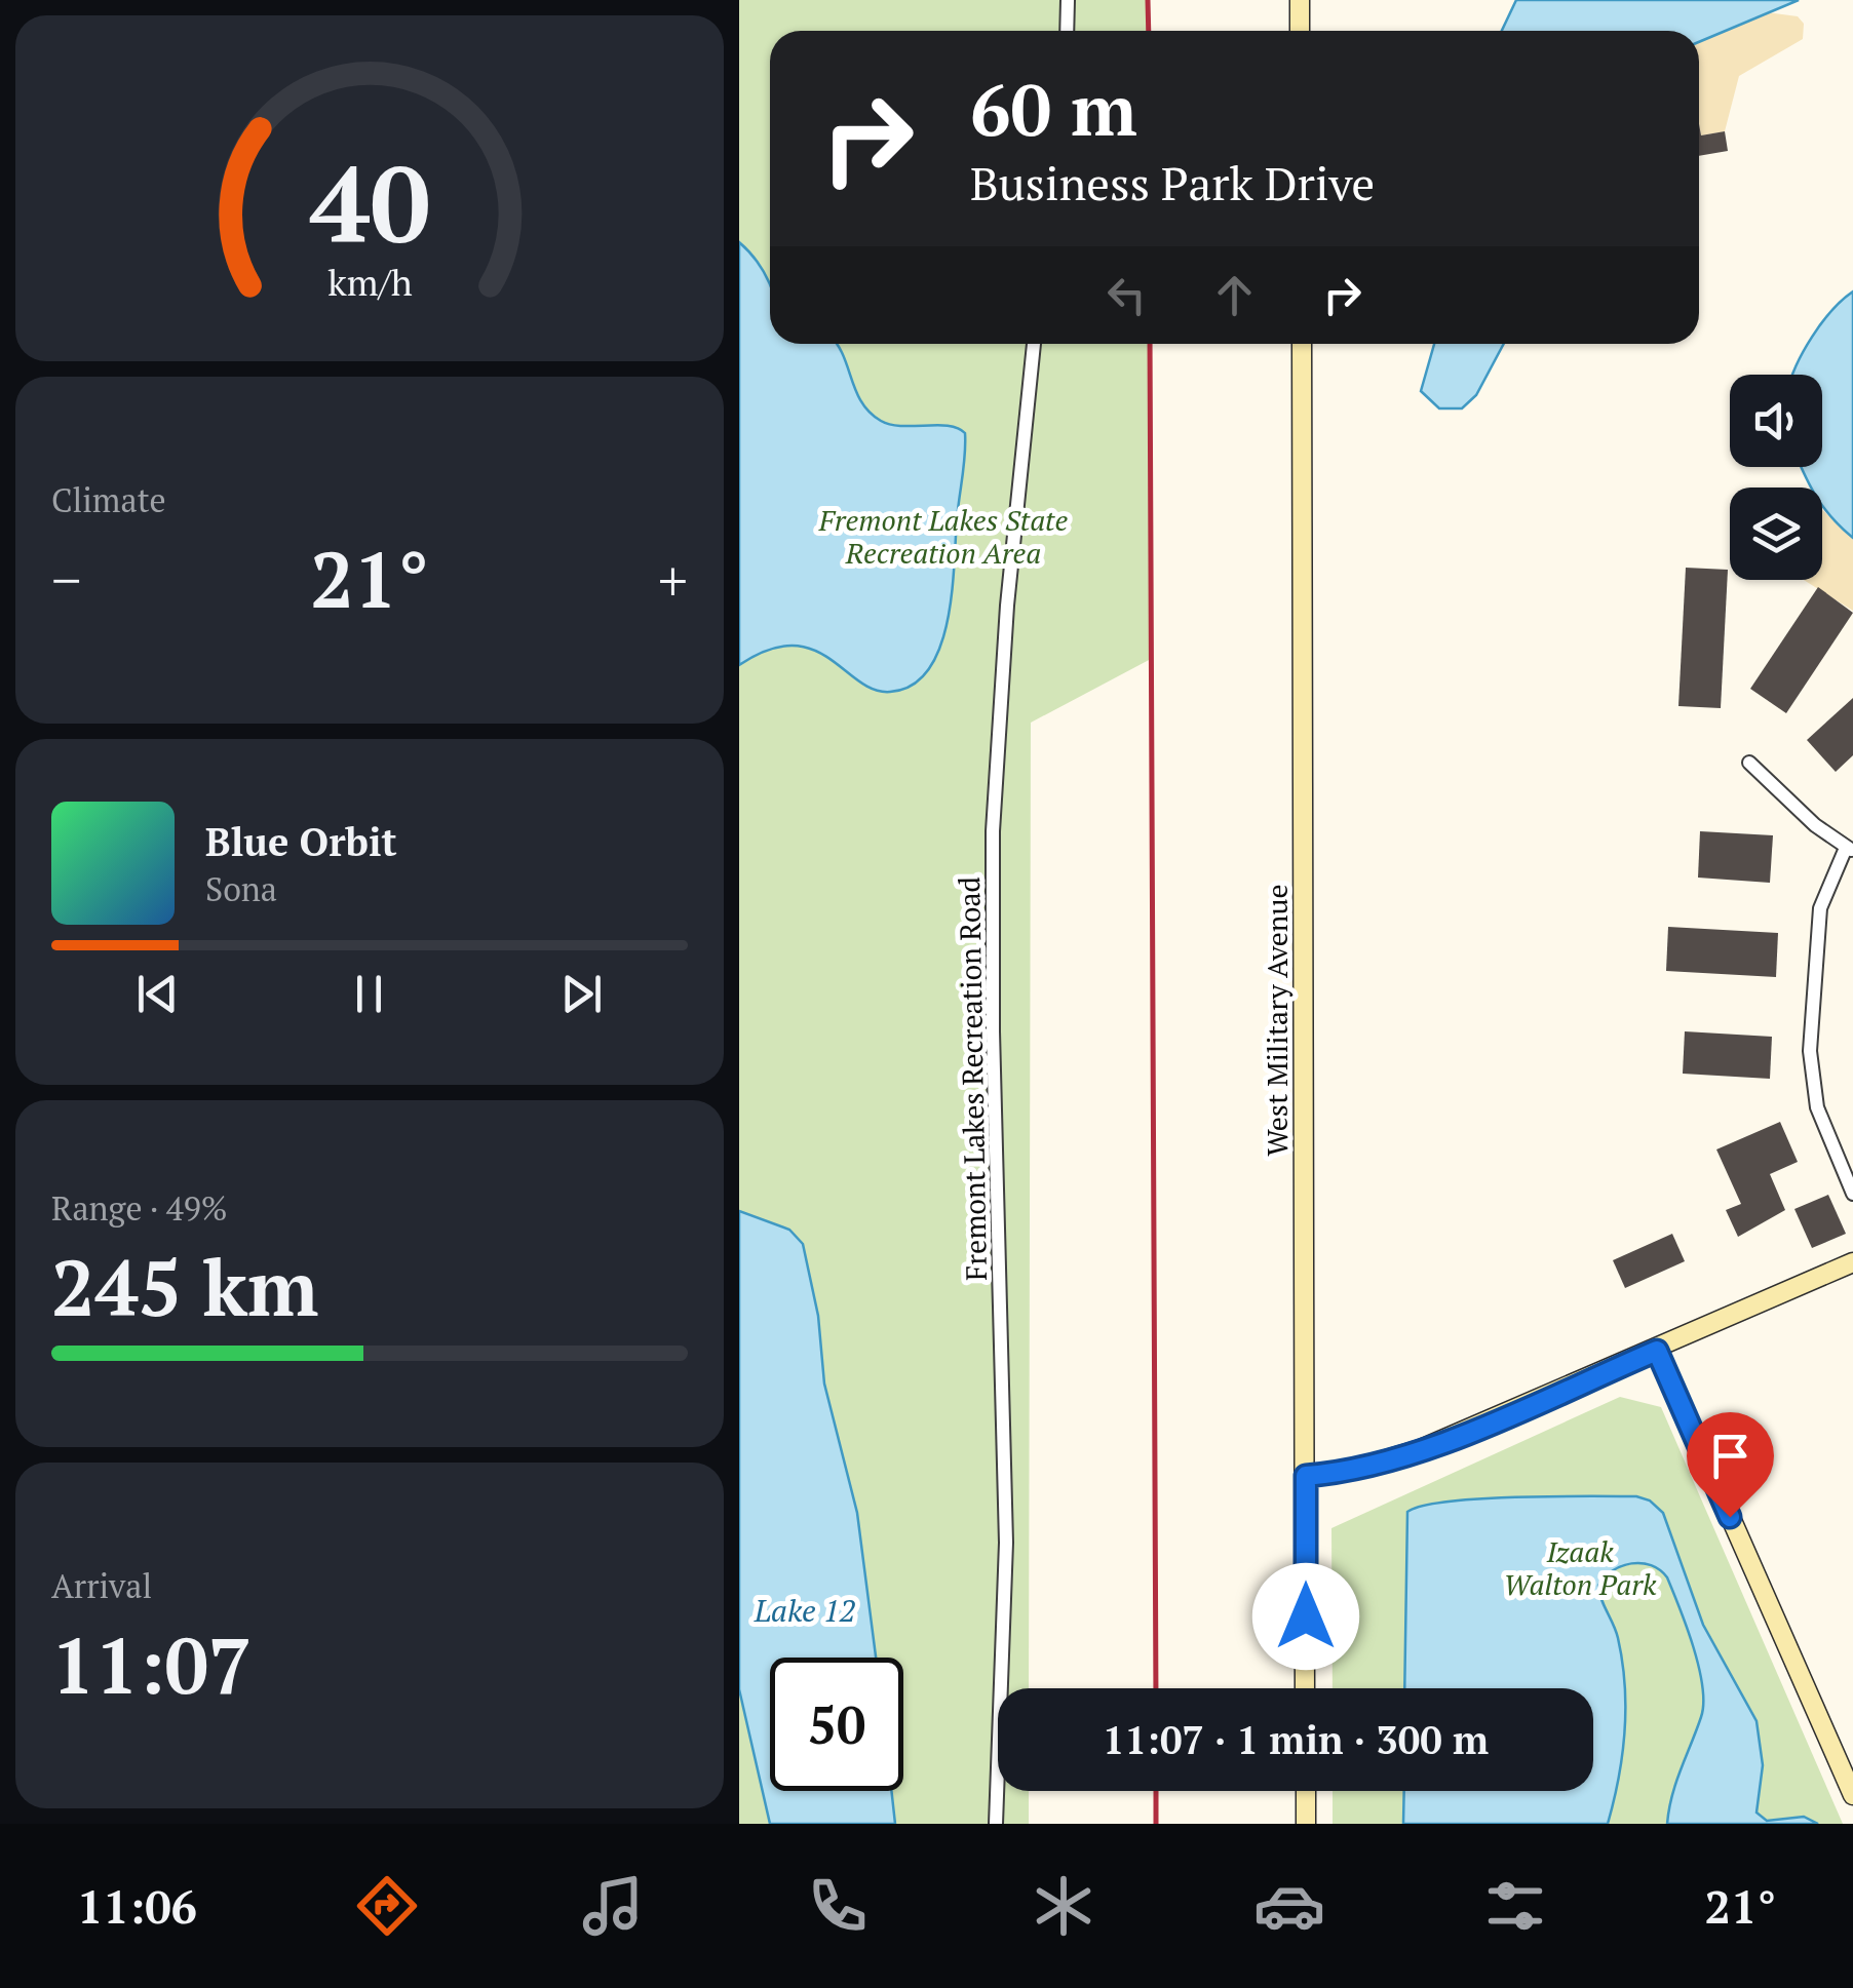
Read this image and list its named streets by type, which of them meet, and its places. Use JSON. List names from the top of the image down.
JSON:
{
  "streets": {
    "street": ["West Military Avenue", "Fremont Lakes Recreation Road"]
  },
  "water": ["Lake 12"],
  "parks": ["Fremont Lakes State Recreation Area", "Izaak Walton Park"],
  "page": {
    "turn": ["60 m", "Business Park Drive"],
    "tile": [
      "Climate",
      ["Range · 49%", "245 km"],
      ["Arrival", "11:07"]
    ],
    "heat": ["−", "21°", "+"],
    "song": ["Blue Orbit", "Sona"],
    "limit": "50",
    "trip": "11:07 · 1 min · 300 m",
    "tabs": ["11:06", "21°"],
    "gauge": ["40", "km/h"]
  }
}
